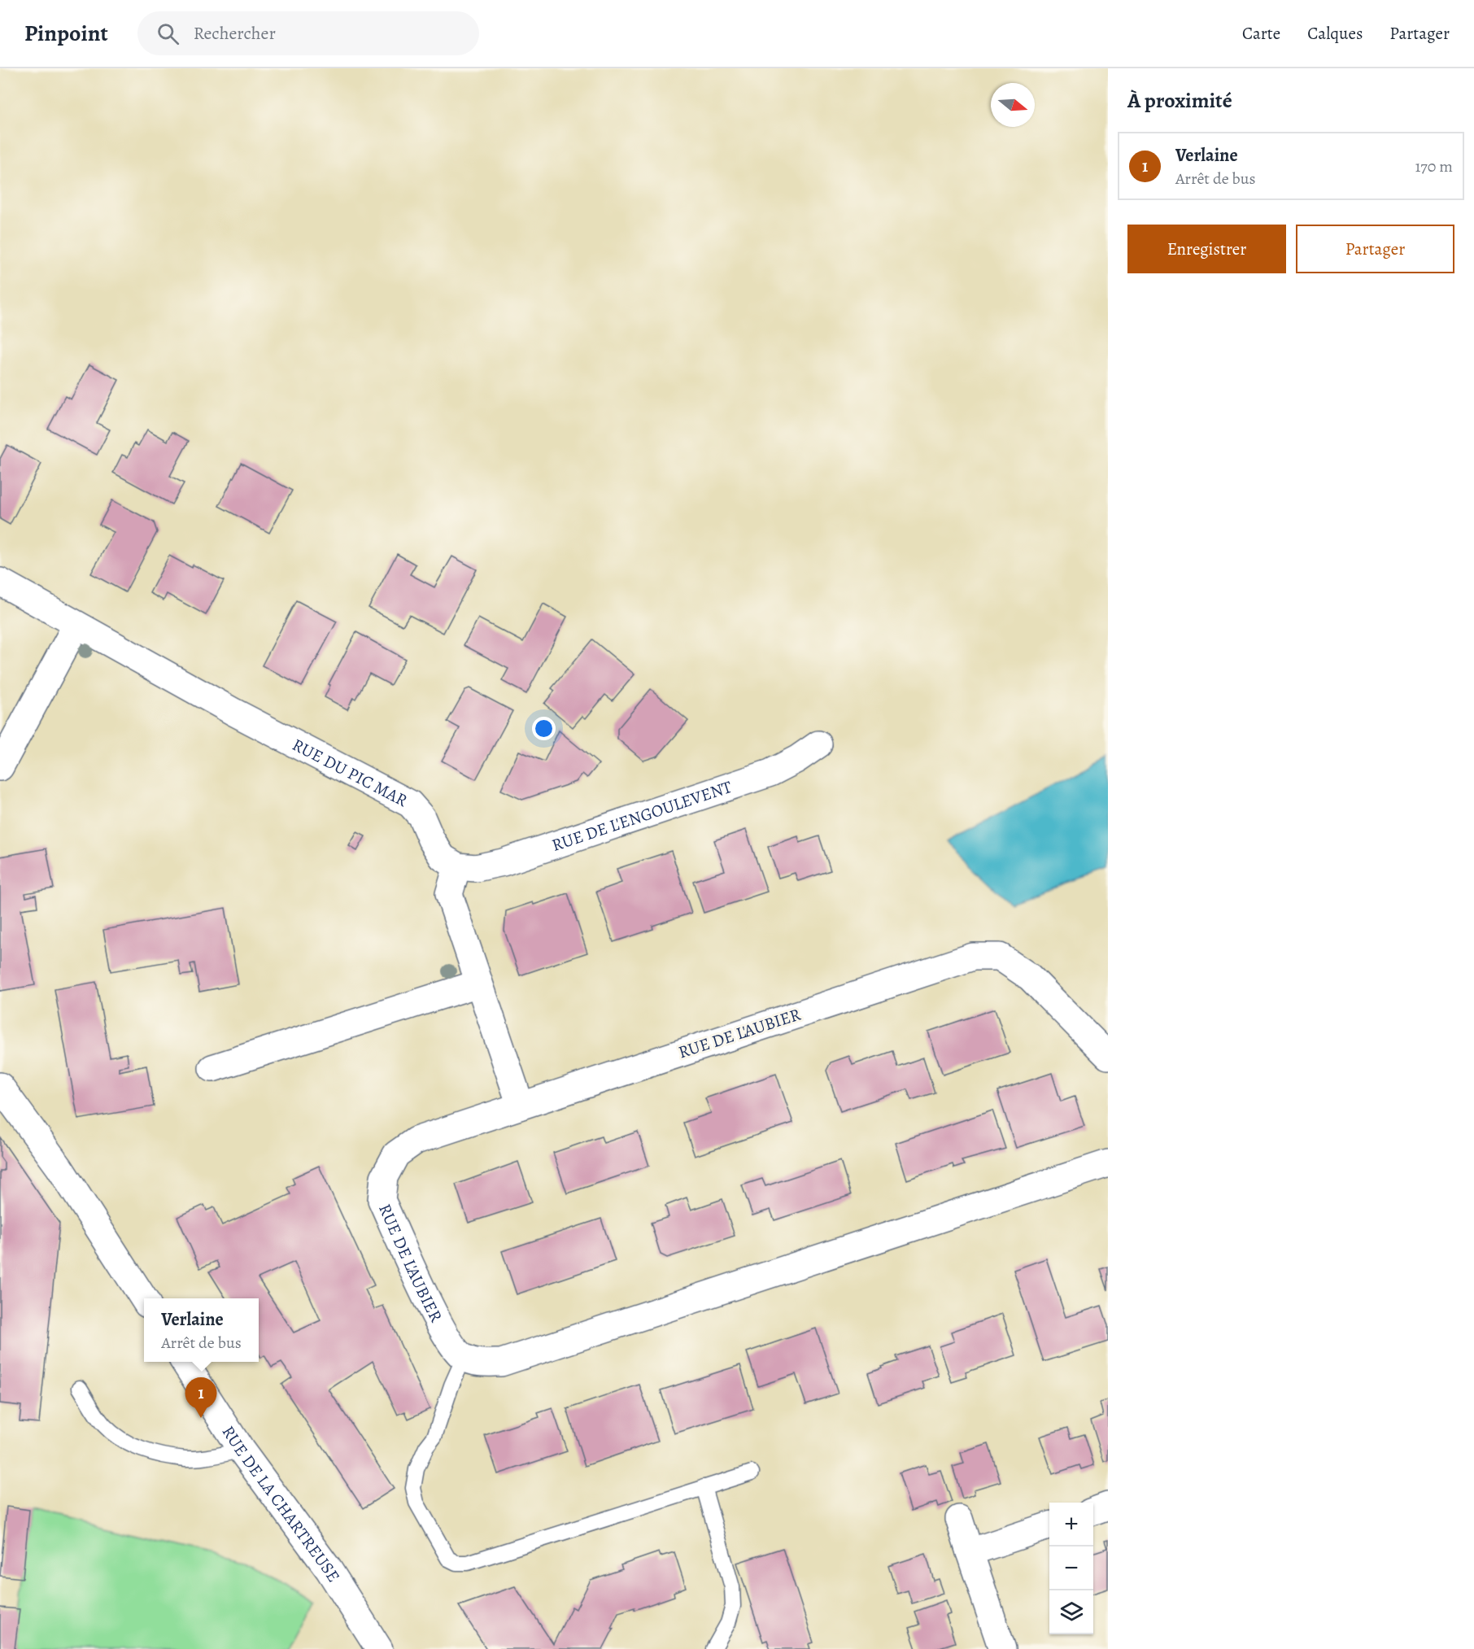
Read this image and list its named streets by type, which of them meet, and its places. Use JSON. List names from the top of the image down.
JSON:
{
  "streets": {
    "street": [
      "RUE DU PIC MAR",
      "RUE DE L'ENGOULEVENT",
      "RUE DE L'AUBIER",
      "RUE DE LA CHARTREUSE"
    ]
  },
  "crossings": [
    ["RUE DU PIC MAR", "RUE DE L'ENGOULEVENT"]
  ],
  "north": "right",
  "page": {
    "header": "Pinpoint",
    "search": "Rechercher",
    "nav": ["Carte", "Calques", "Partager"],
    "heading": "À proximité",
    "list": [
      {
        "mark": "1",
        "name": "Verlaine",
        "note": "Arrêt de bus",
        "value": "170 m"
      }
    ],
    "buttons": ["Enregistrer", "Partager"],
    "popup": ["Verlaine", "Arrêt de bus"],
    "pins": "1",
    "map_buttons": ["+", "−"]
  }
}
